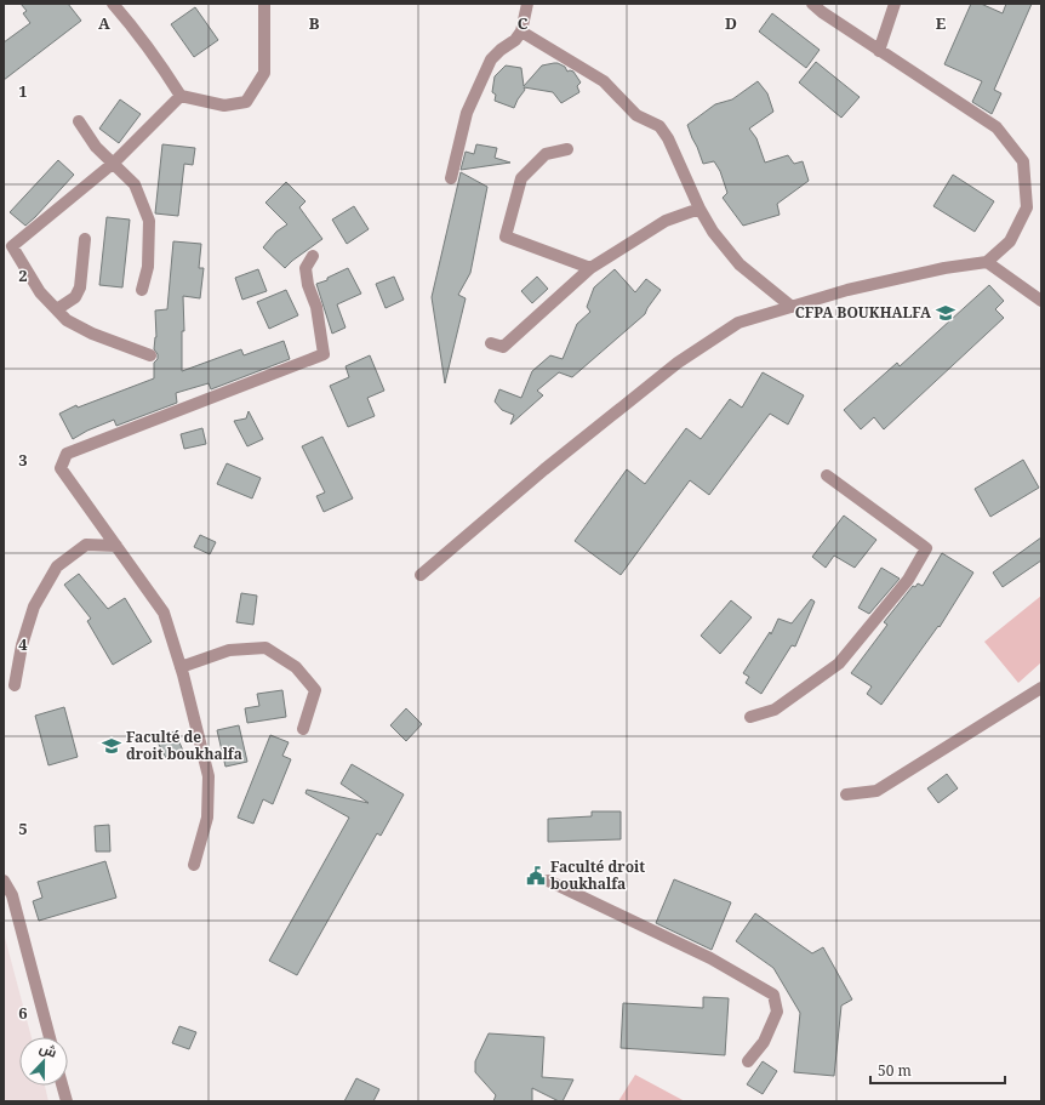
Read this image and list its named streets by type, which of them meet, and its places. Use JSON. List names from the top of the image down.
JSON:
{
  "places": {
    "school or university": ["CFPA BOUKHALFA", "Faculté de droit boukhalfa"],
    "public building": ["Faculté droit boukhalfa"]
  },
  "scale_bar": "50 m",
  "north": "top",
  "grid": {
    "columns": [
      "A",
      "B",
      "C",
      "D",
      "E"
    ],
    "rows": [
      "1",
      "2",
      "3",
      "4",
      "5",
      "6"
    ]
  }
}
